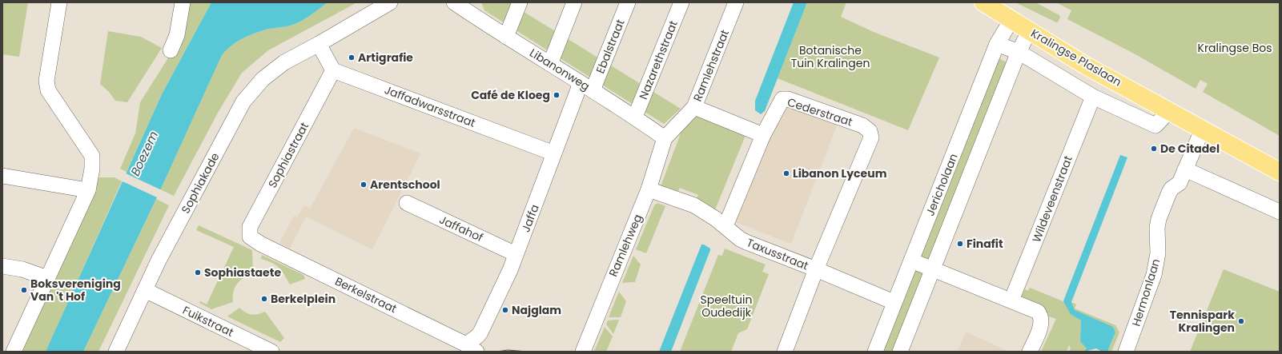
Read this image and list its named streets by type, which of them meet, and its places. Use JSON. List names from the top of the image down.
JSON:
{
  "streets": {
    "main road": ["Kralingse Plaslaan"],
    "street": [
      "Ebalstraat",
      "Nazarethstraat",
      "Ramlehstraat",
      "Libanonweg",
      "Jaffadwarsstraat",
      "Cederstraat",
      "Sophiastraat",
      "Sophiakade",
      "Jericholaan",
      "Wildeveenstraat",
      "Jaffa",
      "Jaffahof",
      "Ramlehweg",
      "Taxusstraat",
      "Hermonlaan",
      "Berkelstraat",
      "Fuikstraat"
    ]
  },
  "crossings": [
    ["Ebalstraat", "Libanonweg"],
    ["Ebalstraat", "Jaffa"],
    ["Kralingse Plaslaan", "Jericholaan"],
    ["Kralingse Plaslaan", "Hermonlaan"],
    ["Nazarethstraat", "Libanonweg"],
    ["Ramlehstraat", "Libanonweg"],
    ["Ramlehstraat", "Ramlehweg"],
    ["Libanonweg", "Jaffa"],
    ["Libanonweg", "Ramlehweg"],
    ["Jaffadwarsstraat", "Sophiastraat"],
    ["Jaffadwarsstraat", "Jaffa"],
    ["Cederstraat", "Taxusstraat"],
    ["Sophiastraat", "Berkelstraat"],
    ["Sophiakade", "Fuikstraat"],
    ["Jericholaan", "Taxusstraat"],
    ["Jaffa", "Jaffahof"],
    ["Jaffa", "Berkelstraat"],
    ["Ramlehweg", "Taxusstraat"]
  ],
  "water": ["Boezem"],
  "parks": ["Kralingse Bos", "Botanische Tuin Kralingen", "Speeltuin Oudedijk"],
  "places": [
    "Artigrafie",
    "Café de Kloeg",
    "De Citadel",
    "Libanon Lyceum",
    "Arentschool",
    "Finafit",
    "Sophiastaete",
    "Boksvereniging Van 't Hof",
    "Berkelplein",
    "Najglam",
    "Tennispark Kralingen"
  ]
}
